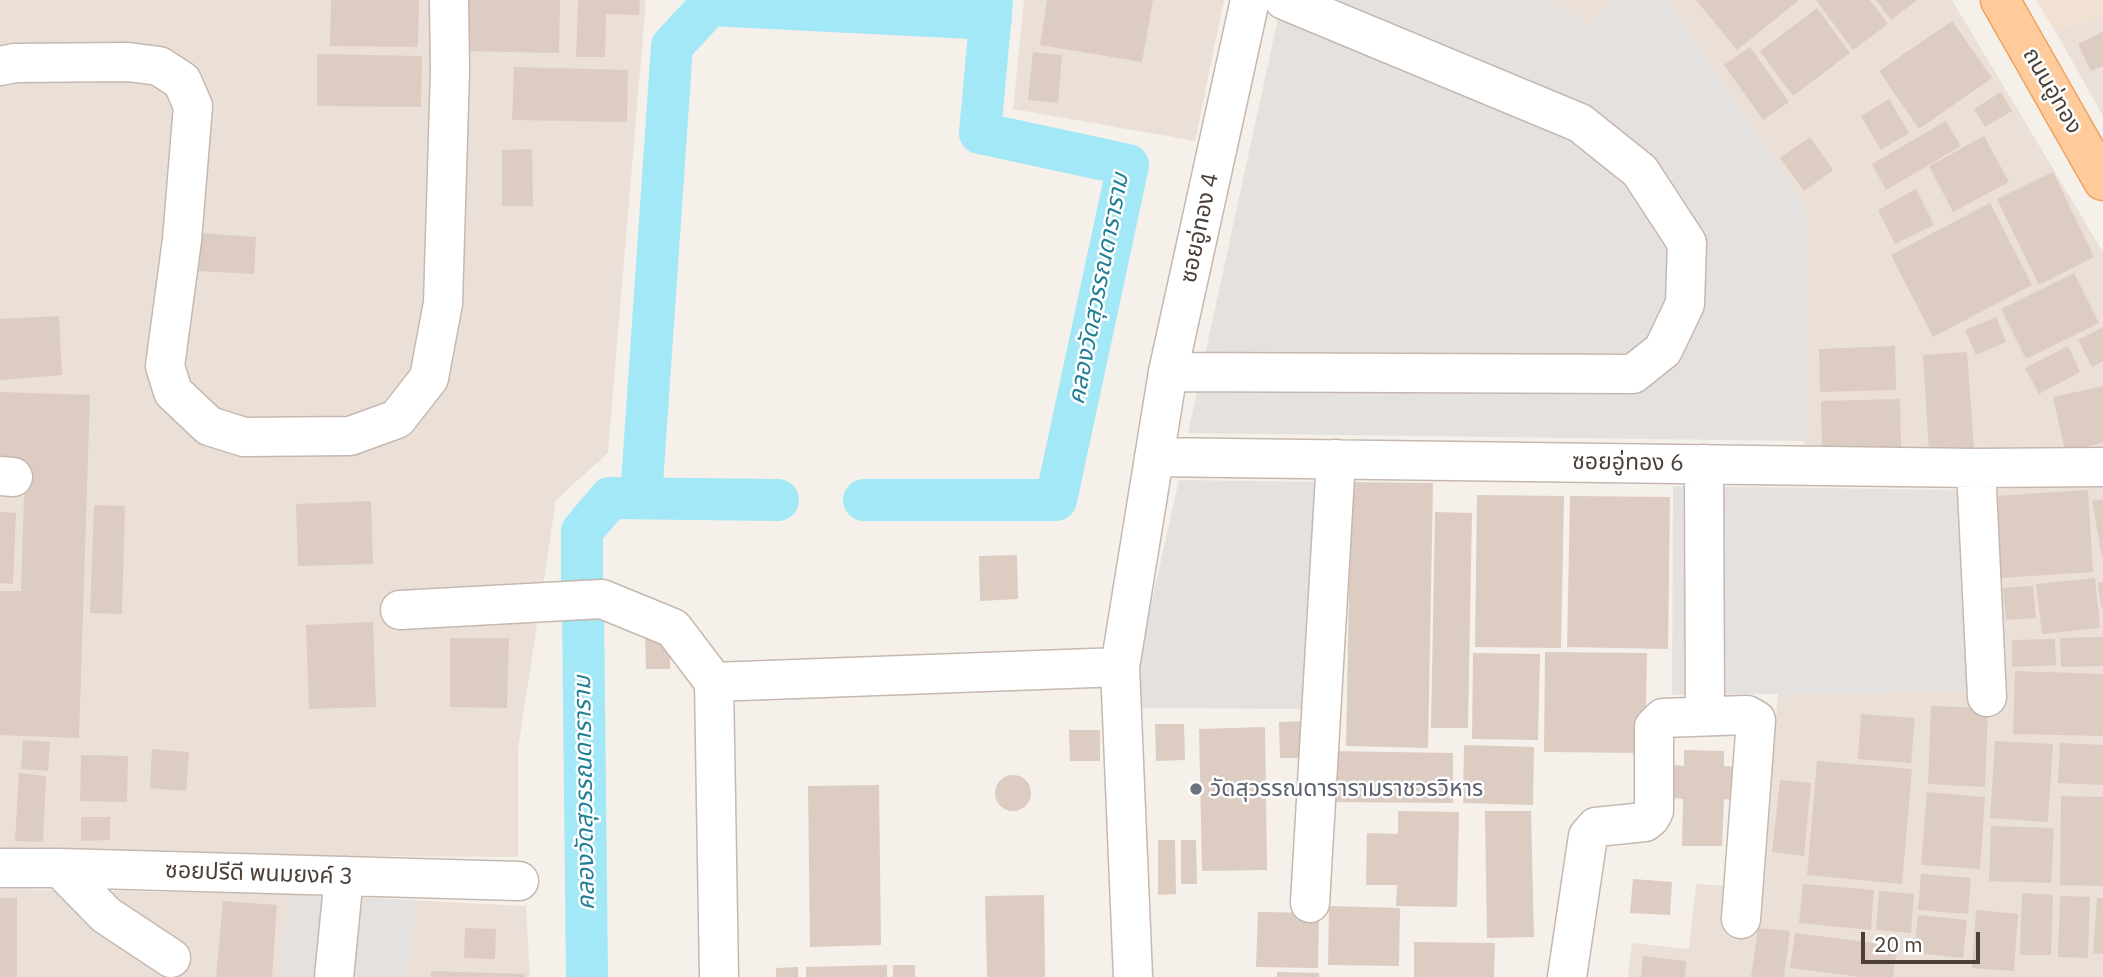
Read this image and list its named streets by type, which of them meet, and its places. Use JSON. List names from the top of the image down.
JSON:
{
  "streets": {
    "main road": ["ถนนอู่ทอง"],
    "street": ["ซอยอู่ทอง 4", "ซอยอู่ทอง 6", "ซอยปรีดี พนมยงค์ 3"]
  },
  "crossings": [
    ["ซอยอู่ทอง 4", "ซอยอู่ทอง 6"]
  ],
  "water": ["คลองวัดสุวรรณดาราราม"],
  "places": ["วัดสุวรรณดารารามราชวรวิหาร"],
  "scale_bar": "20 m"
}
